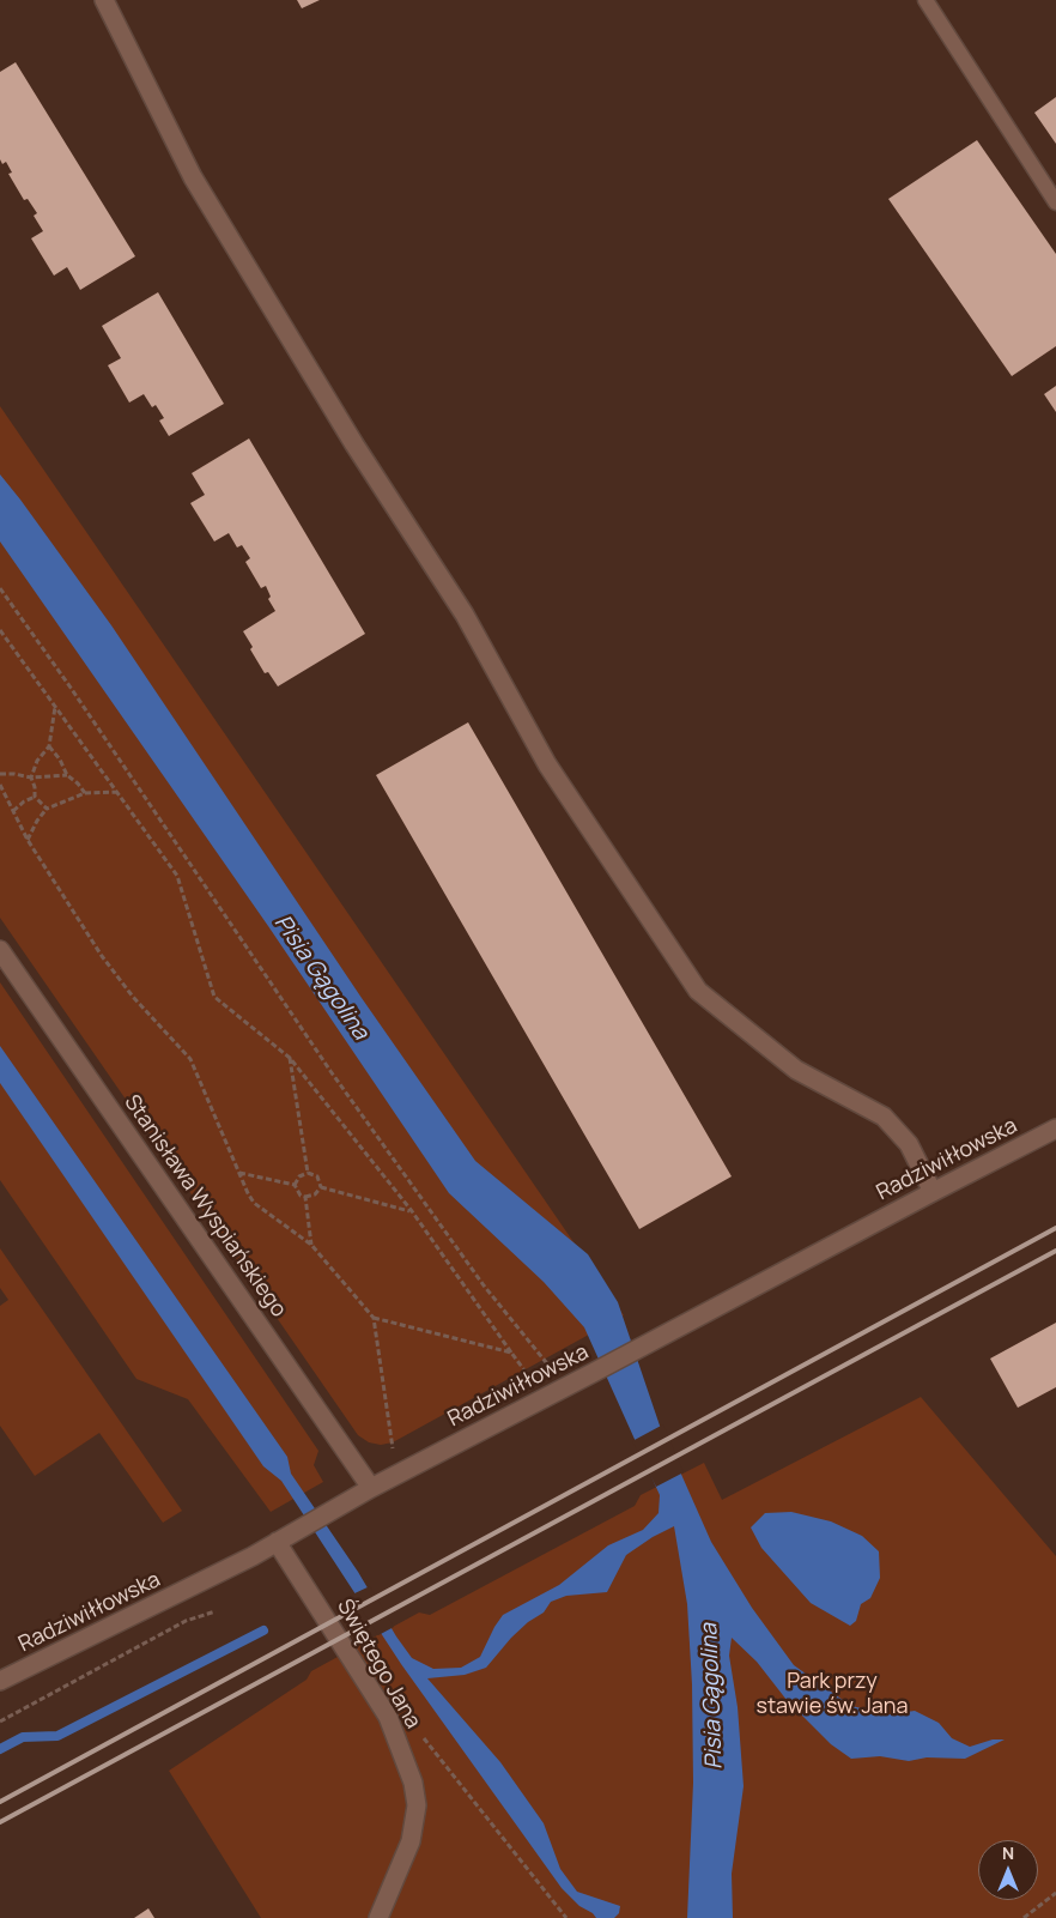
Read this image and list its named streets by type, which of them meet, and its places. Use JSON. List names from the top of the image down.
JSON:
{
  "streets": {
    "street": ["Radziwiłłowska", "Stanisława Wyspiańskiego", "Świętego Jana"]
  },
  "crossings": [
    ["Radziwiłłowska", "Stanisława Wyspiańskiego"],
    ["Radziwiłłowska", "Świętego Jana"]
  ],
  "water": ["Pisia Gągolina"],
  "parks": ["Park przy stawie św. Jana"],
  "north": "top"
}
